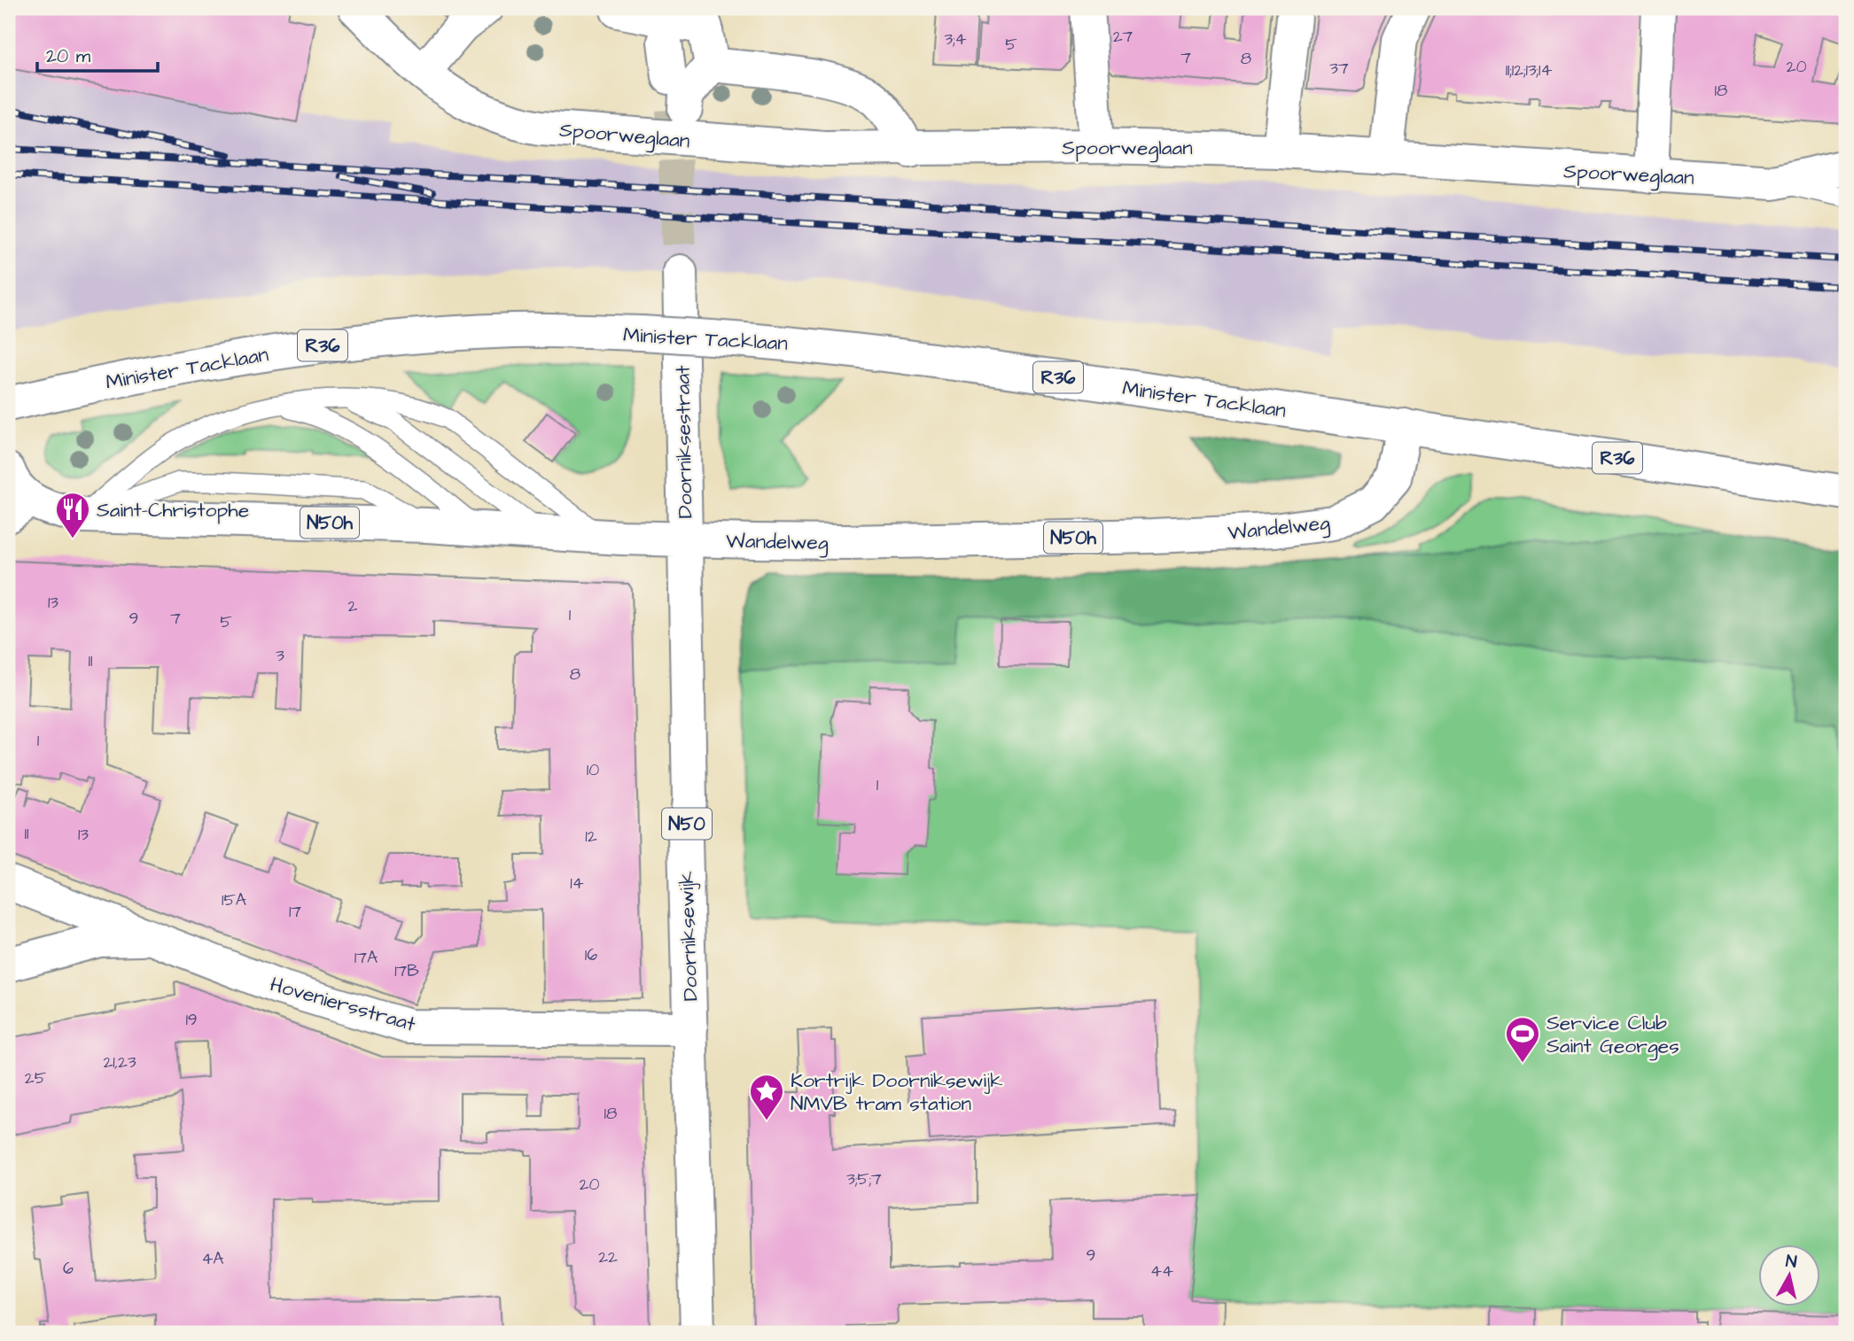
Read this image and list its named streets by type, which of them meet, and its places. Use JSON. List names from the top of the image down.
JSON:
{
  "streets": {
    "main road": [
      "Spoorweglaan",
      "Minister Tacklaan",
      "R36",
      "Doorniksestraat",
      "N50h",
      "Wandelweg",
      "N50",
      "Doorniksewijk",
      "Hoveniersstraat"
    ]
  },
  "crossings": [
    ["Minister Tacklaan", "R36"],
    ["Minister Tacklaan", "Wandelweg"],
    ["R36", "Wandelweg"],
    ["Doorniksestraat", "N50h"],
    ["Doorniksestraat", "Wandelweg"],
    ["Doorniksestraat", "Doorniksewijk"],
    ["N50h", "Wandelweg"],
    ["N50h", "Doorniksewijk"],
    ["Wandelweg", "Doorniksewijk"],
    ["Doorniksewijk", "Hoveniersstraat"]
  ],
  "places": {
    "restaurant": ["Saint-Christophe"],
    "sports": ["Service Club Saint Georges"],
    "place": ["Kortrijk Doorniksewijk NMVB tram station"]
  },
  "house_numbers": [
    "27",
    "3;4",
    "5",
    "7",
    "8",
    "20",
    "37",
    "11;12;13;14",
    "18",
    "13",
    "2",
    "1",
    "9",
    "7",
    "5",
    "3",
    "11",
    "8",
    "1",
    "10",
    "1",
    "11",
    "13",
    "12",
    "14",
    "15A",
    "17",
    "16",
    "17A",
    "17B",
    "19",
    "21,23",
    "25",
    "18",
    "3;5;7",
    "20",
    "9",
    "22",
    "4A",
    "6",
    "44"
  ],
  "scale_bar": "20 m",
  "north": "top"
}
